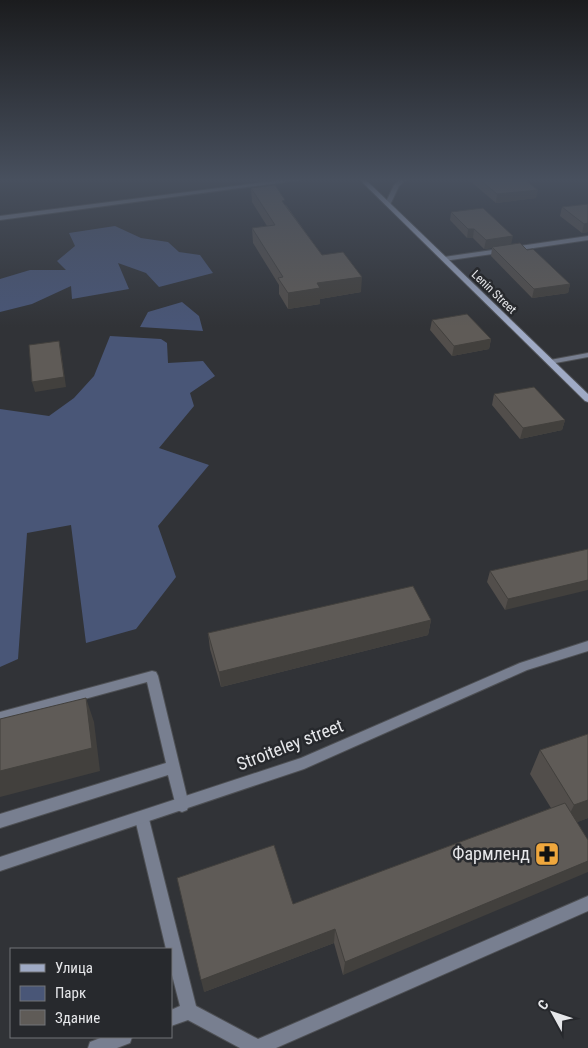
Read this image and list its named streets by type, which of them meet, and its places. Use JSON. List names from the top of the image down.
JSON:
{
  "streets": {
    "main road": ["Lenin Street"],
    "street": ["Stroiteley street"]
  },
  "places": {
    "pharmacy": ["Фармленд"]
  },
  "legend": ["Улица", "Парк", "Здание"],
  "north": "top left"
}
